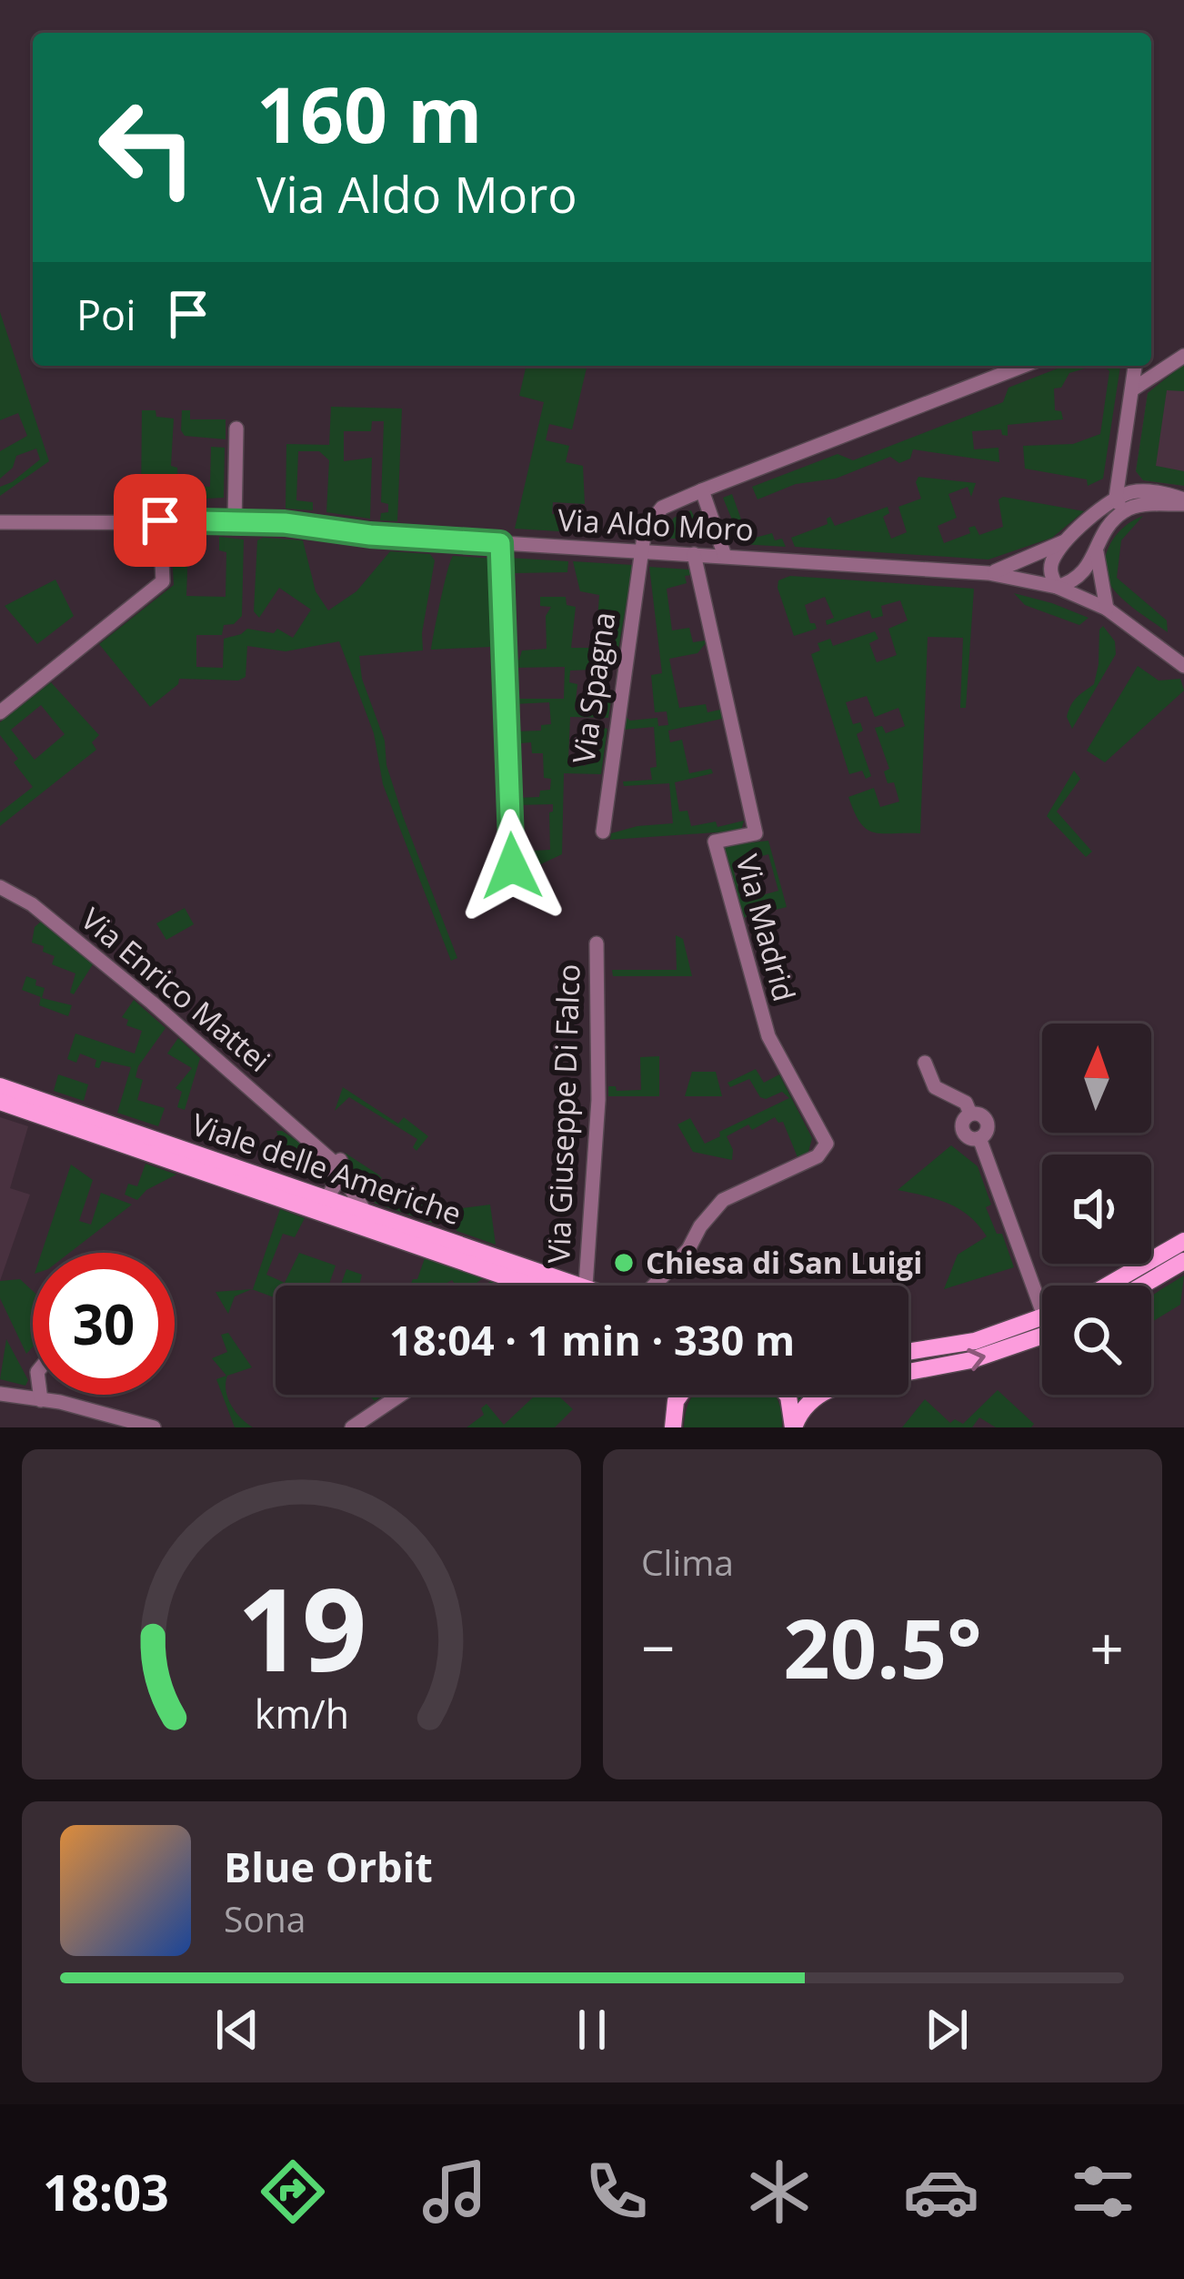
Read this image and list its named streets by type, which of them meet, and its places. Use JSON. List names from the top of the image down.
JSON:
{
  "streets": {
    "main road": ["Viale delle Americhe"],
    "street": [
      "Via Aldo Moro",
      "Via Spagna",
      "Via Madrid",
      "Via Enrico Mattei",
      "Via Giuseppe Di Falco"
    ]
  },
  "crossings": [
    ["Via Aldo Moro", "Via Spagna"],
    ["Via Aldo Moro", "Via Madrid"],
    ["Via Enrico Mattei", "Viale delle Americhe"]
  ],
  "places": ["Chiesa di San Luigi"],
  "north": "top",
  "page": {
    "turn": ["160 m", "Via Aldo Moro"],
    "then": "Poi",
    "limit": "30",
    "trip": "18:04 · 1 min · 330 m",
    "tile": "Clima",
    "heat": ["−", "20.5°", "+"],
    "song": ["Blue Orbit", "Sona"],
    "tabs": "18:03",
    "gauge": ["19", "km/h"]
  }
}
